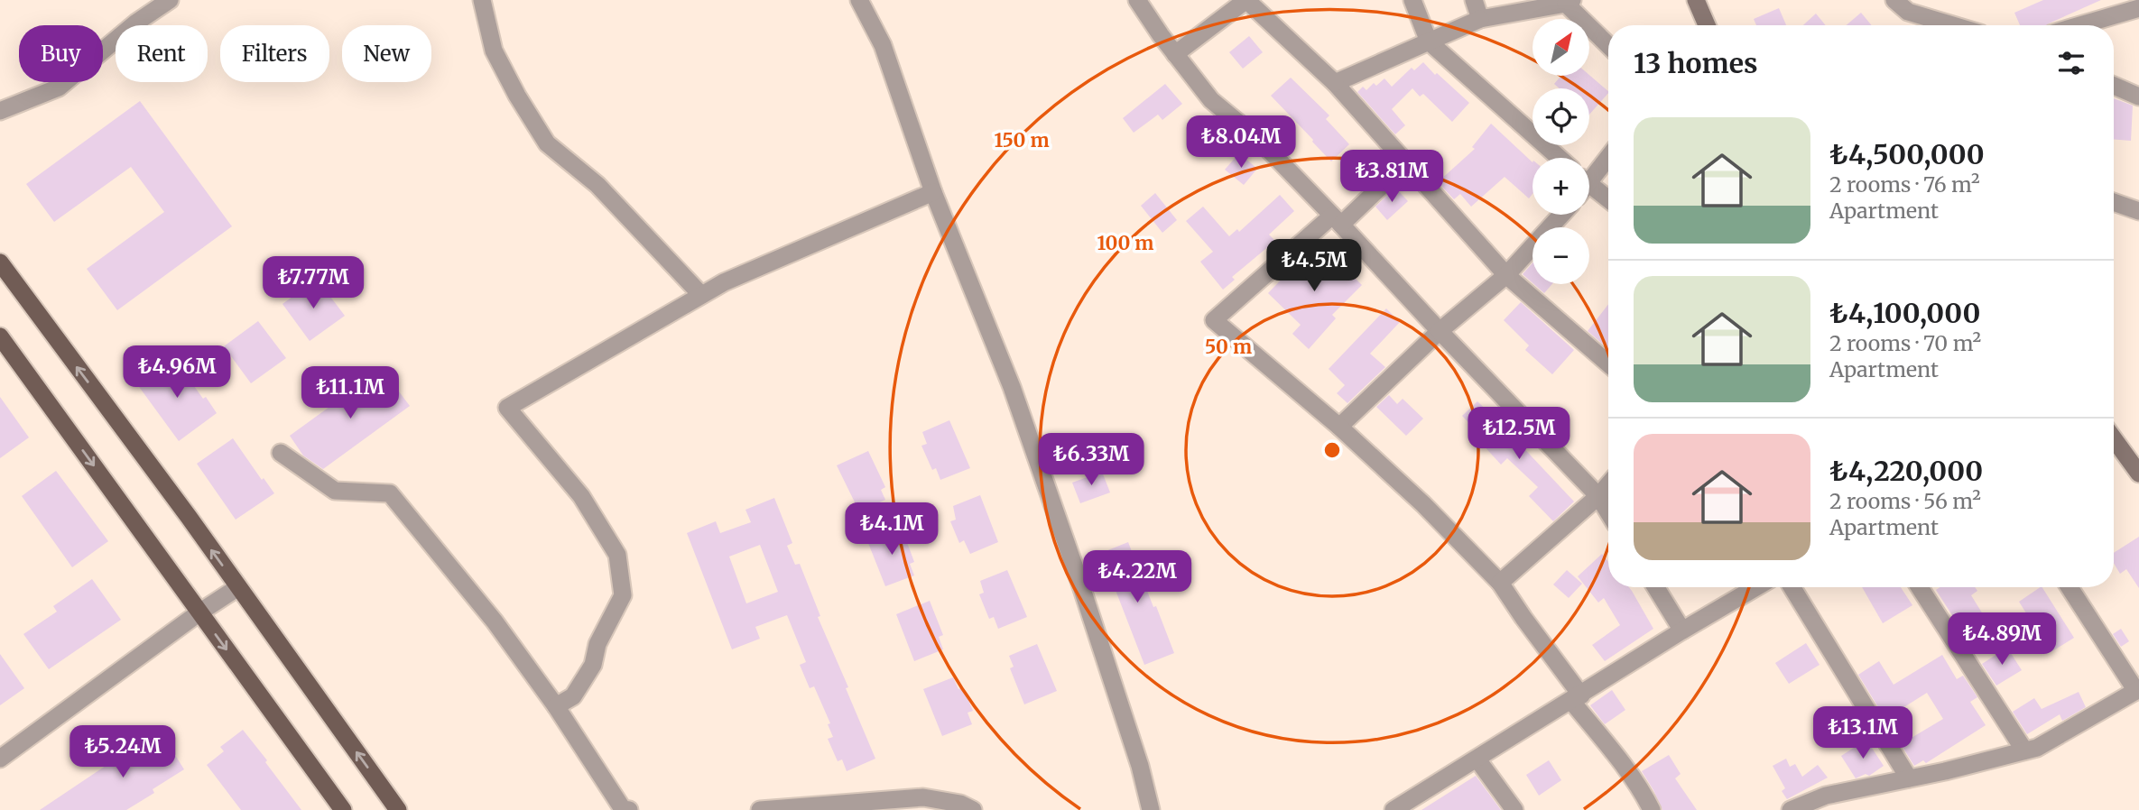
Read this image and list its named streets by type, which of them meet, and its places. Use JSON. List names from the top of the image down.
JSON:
{
  "north": "top right",
  "page": {
    "map_buttons": ["+", "−"],
    "chip": [
      "Buy",
      "Rent",
      "Filters",
      "New"
    ],
    "heading": "13 homes",
    "list": [
      {
        "name": "₺4,500,000",
        "note": "2 rooms · 76 m² · Apartment"
      },
      {
        "name": "₺4,100,000",
        "note": "2 rooms · 70 m² · Apartment"
      },
      {
        "name": "₺4,220,000",
        "note": "2 rooms · 56 m² · Apartment"
      }
    ],
    "price": [
      "₺8.04M",
      "₺3.81M",
      "₺4.5M",
      "₺7.77M",
      "₺4.96M",
      "₺11.1M",
      "₺12.5M",
      "₺6.33M",
      "₺4.1M",
      "₺4.22M",
      "₺4.89M",
      "₺13.1M",
      "₺5.24M"
    ]
  },
  "rings": ["150 m", "100 m", "50 m"]
}
